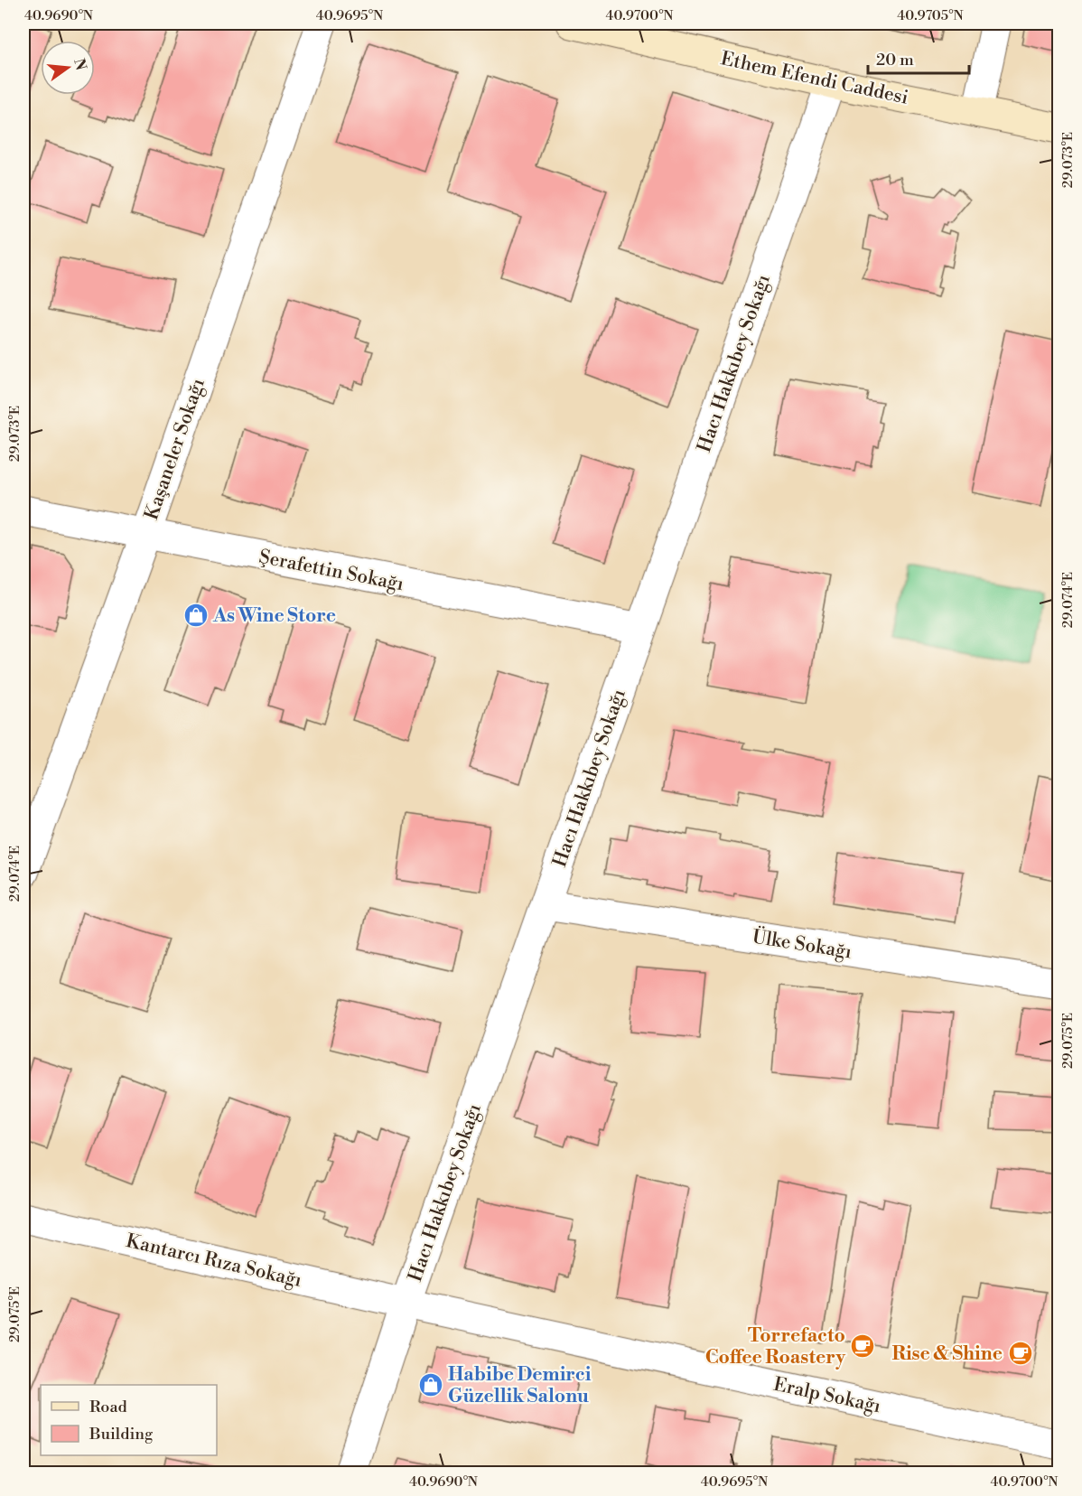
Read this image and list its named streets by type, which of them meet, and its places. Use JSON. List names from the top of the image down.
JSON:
{
  "streets": {
    "main road": ["Ethem Efendi Caddesi"],
    "street": [
      "Hacı Hakkıbey Sokağı",
      "Kaşaneler Sokağı",
      "Şerafettin Sokağı",
      "Ülke Sokağı",
      "Kantarcı Rıza Sokağı",
      "Eralp Sokağı"
    ]
  },
  "crossings": [
    ["Ethem Efendi Caddesi", "Hacı Hakkıbey Sokağı"],
    ["Hacı Hakkıbey Sokağı", "Şerafettin Sokağı"],
    ["Hacı Hakkıbey Sokağı", "Ülke Sokağı"],
    ["Hacı Hakkıbey Sokağı", "Kantarcı Rıza Sokağı"],
    ["Hacı Hakkıbey Sokağı", "Eralp Sokağı"],
    ["Kaşaneler Sokağı", "Şerafettin Sokağı"],
    ["Kantarcı Rıza Sokağı", "Eralp Sokağı"]
  ],
  "places": {
    "shop": ["As Wine Store", "Habibe Demirci Güzellik Salonu"],
    "cafe": ["Torrefacto Coffee Roastery", "Rise & Shine"]
  },
  "legend": ["Road", "Building"],
  "scale_bar": "20 m",
  "north": "right",
  "coordinates": [
    "40.9690°N",
    "40.9695°N",
    "40.9700°N",
    "40.9705°N",
    "29.073°E",
    "29.074°E",
    "29.075°E"
  ]
}
